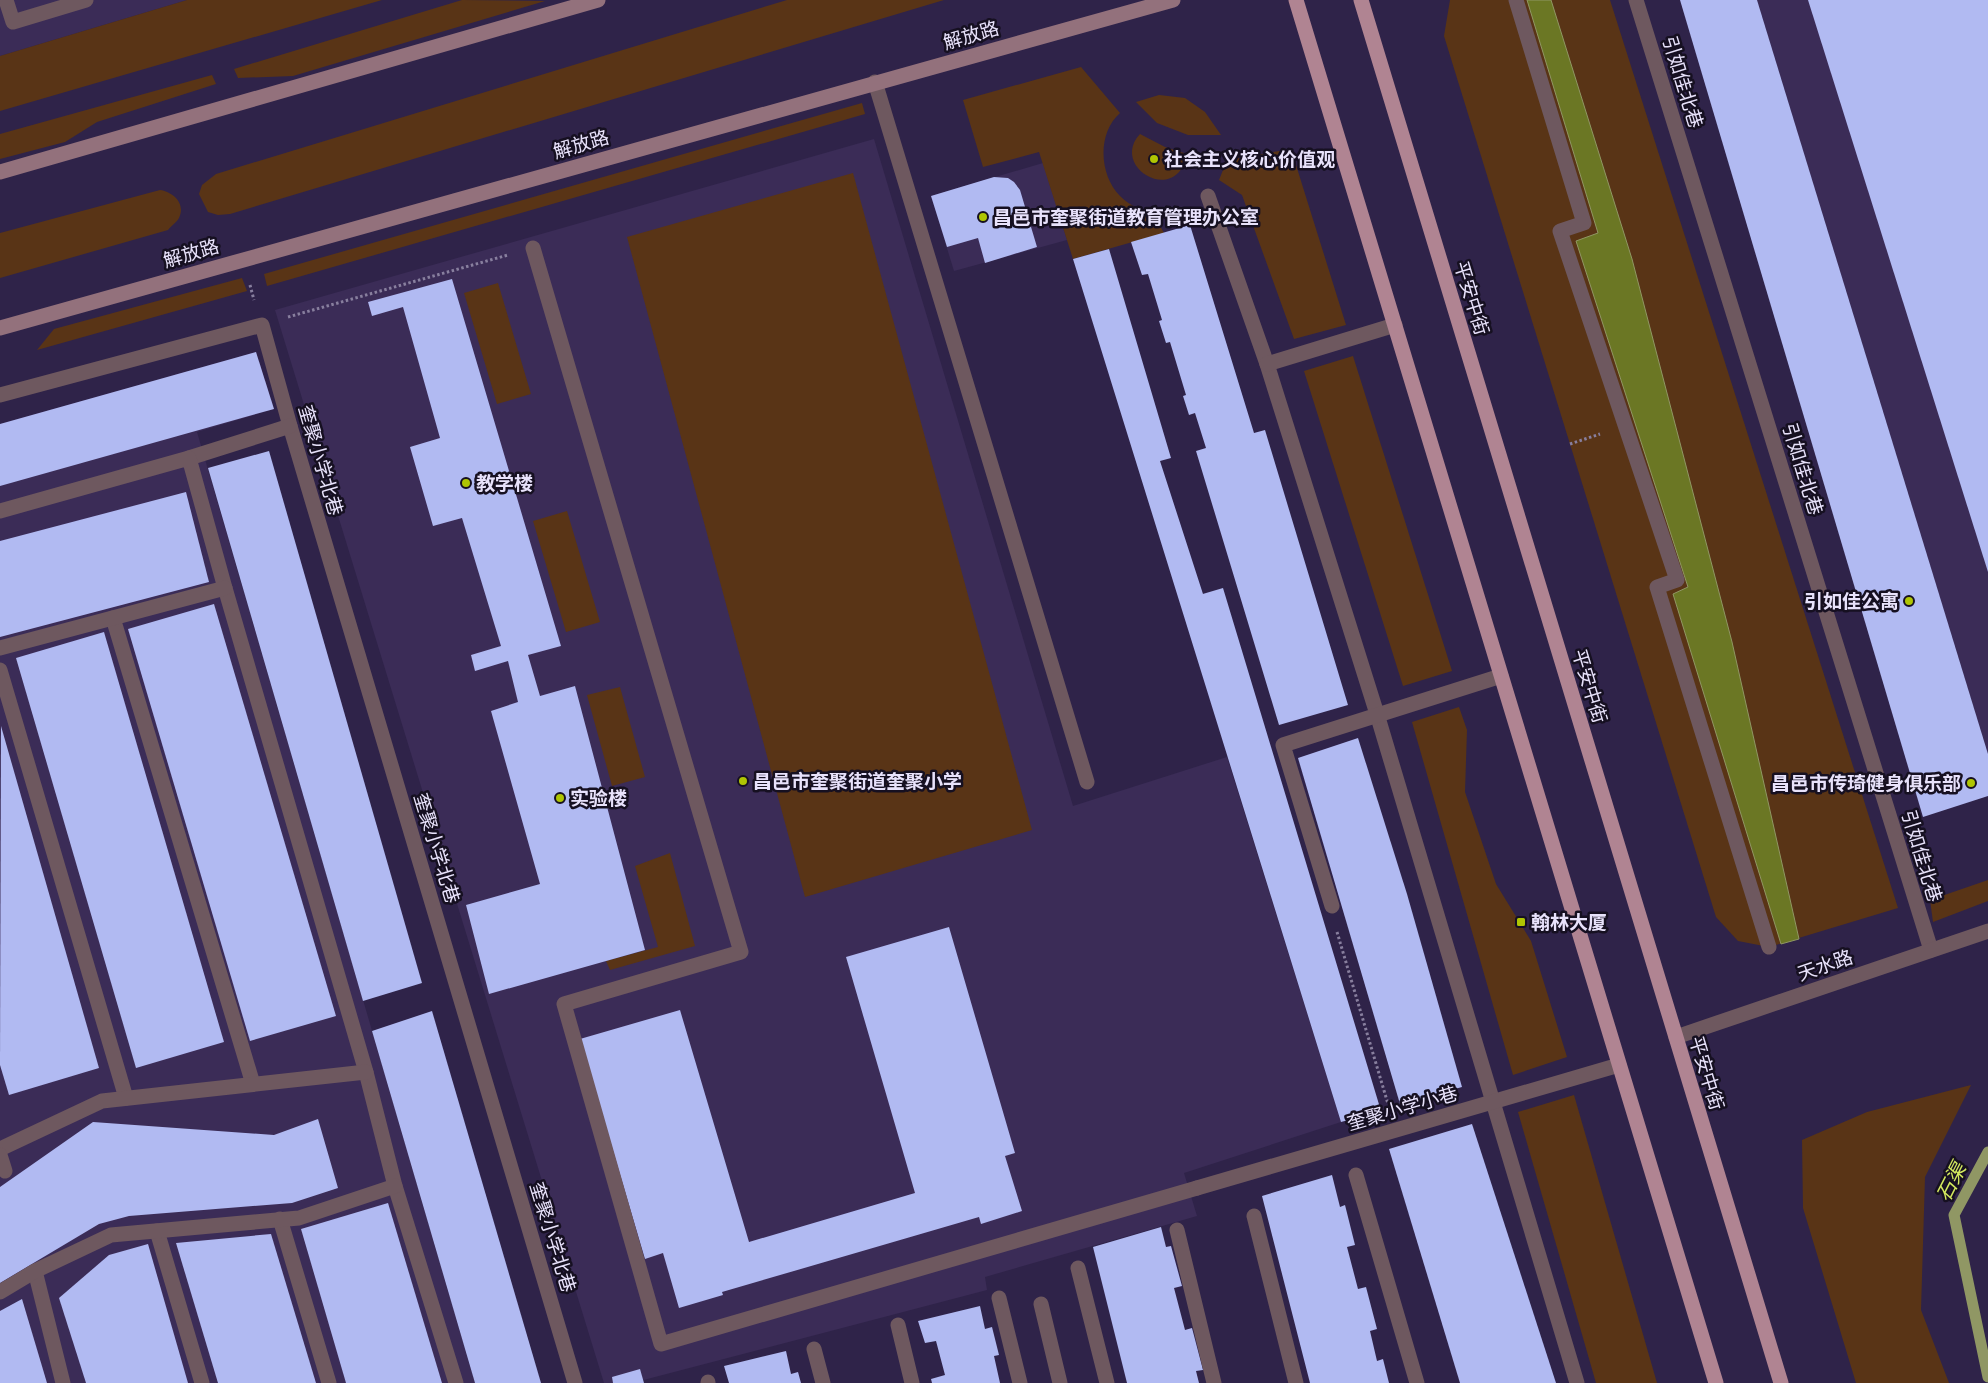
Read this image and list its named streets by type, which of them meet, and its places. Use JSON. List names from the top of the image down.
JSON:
{
  "streets": {
    "main road": ["平安中街"],
    "street": [
      "解放路",
      "引如佳北巷",
      "奎聚小学北巷",
      "天水路",
      "奎聚小学小巷"
    ]
  },
  "crossings": [
    ["引如佳北巷", "天水路"],
    ["平安中街", "天水路"]
  ],
  "water": ["石渠"],
  "places": {
    "other": [
      "社会主义核心价值观",
      "昌邑市奎聚街道教育管理办公室",
      "教学楼",
      "引如佳公寓",
      "昌邑市奎聚街道奎聚小学",
      "昌邑市传琦健身俱乐部",
      "实验楼"
    ],
    "transit": ["翰林大厦"]
  }
}
